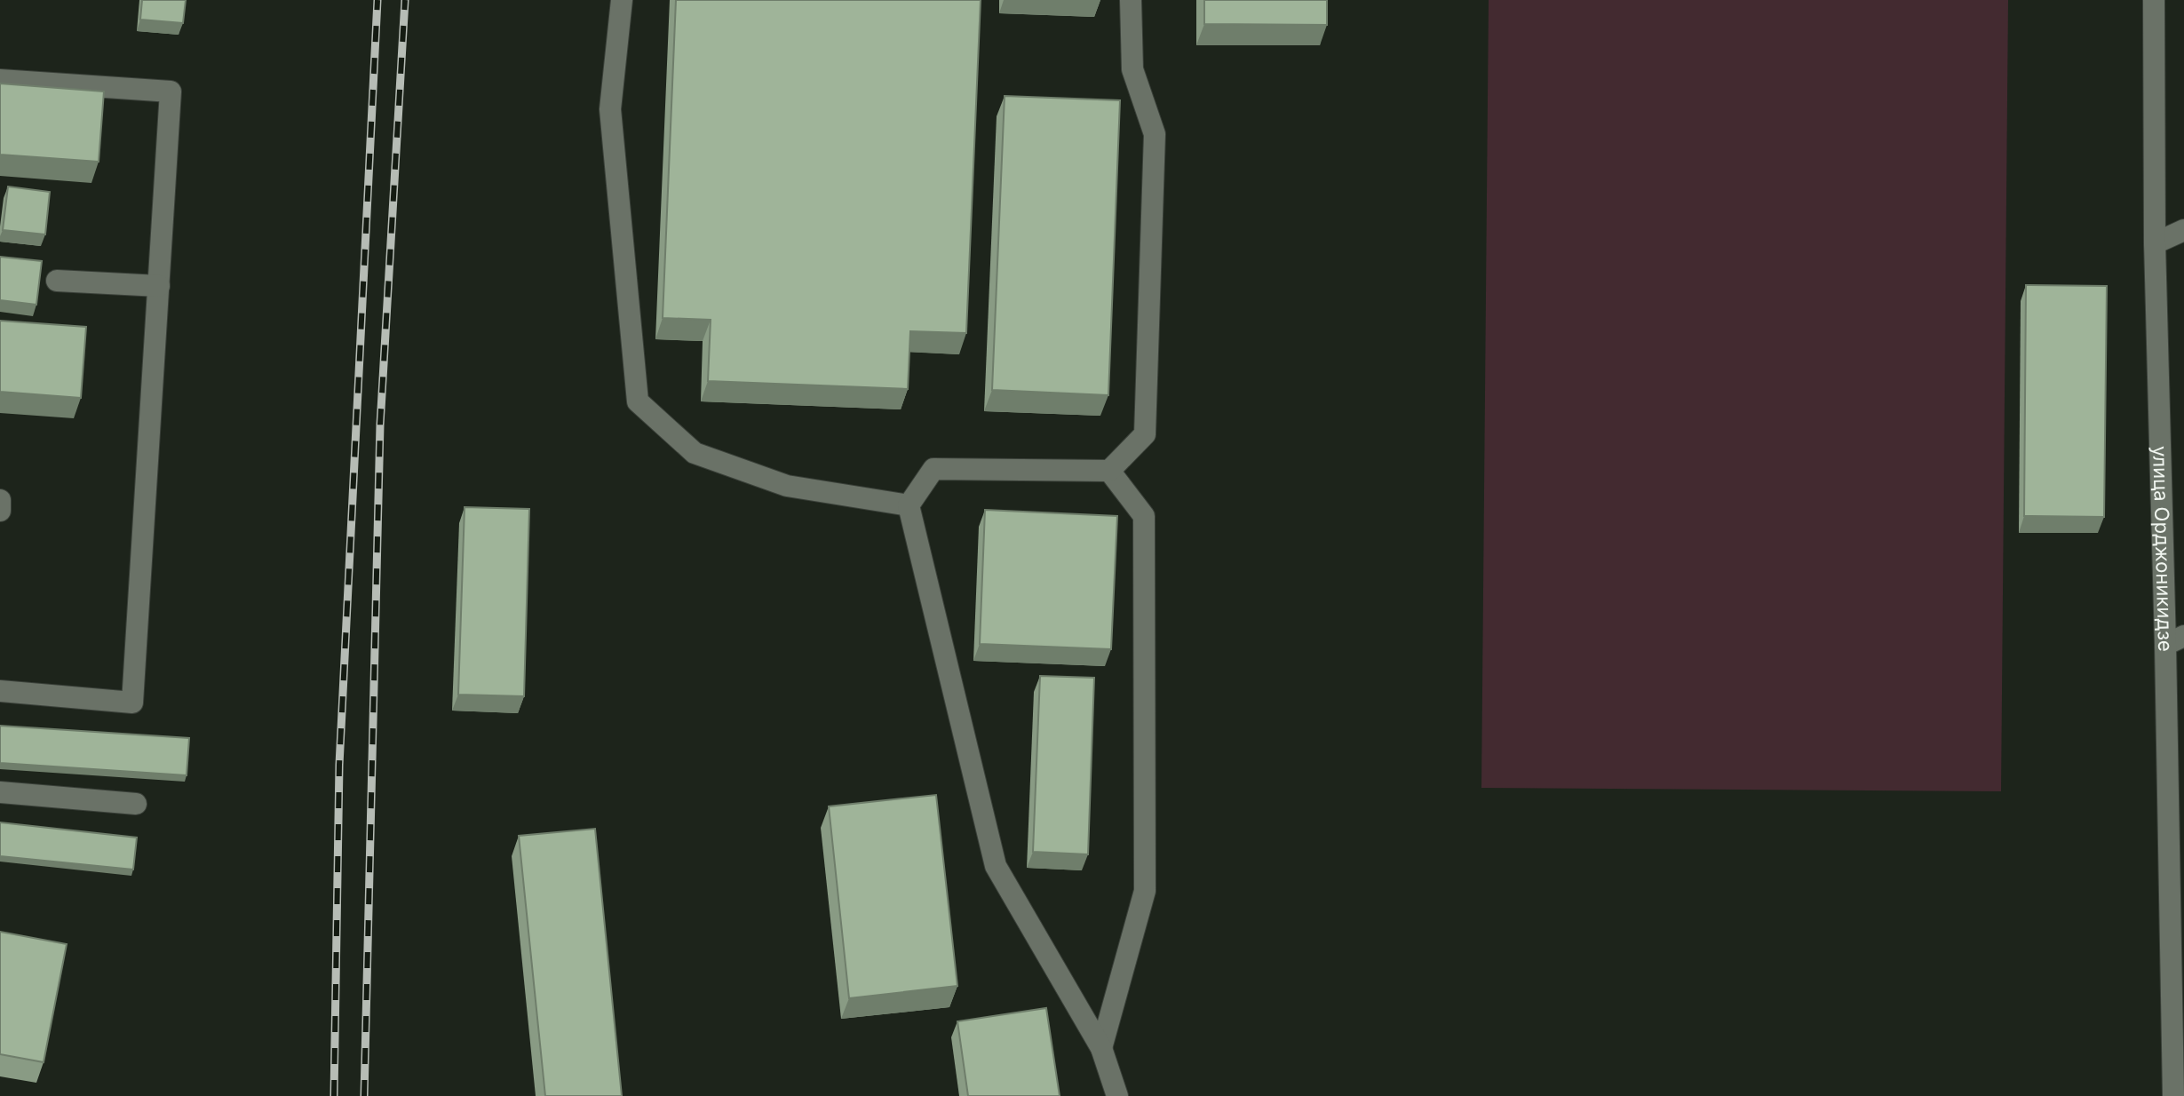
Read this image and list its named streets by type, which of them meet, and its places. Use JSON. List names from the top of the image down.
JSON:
{
  "streets": {
    "street": ["улица Орджоникидзе"]
  }
}
